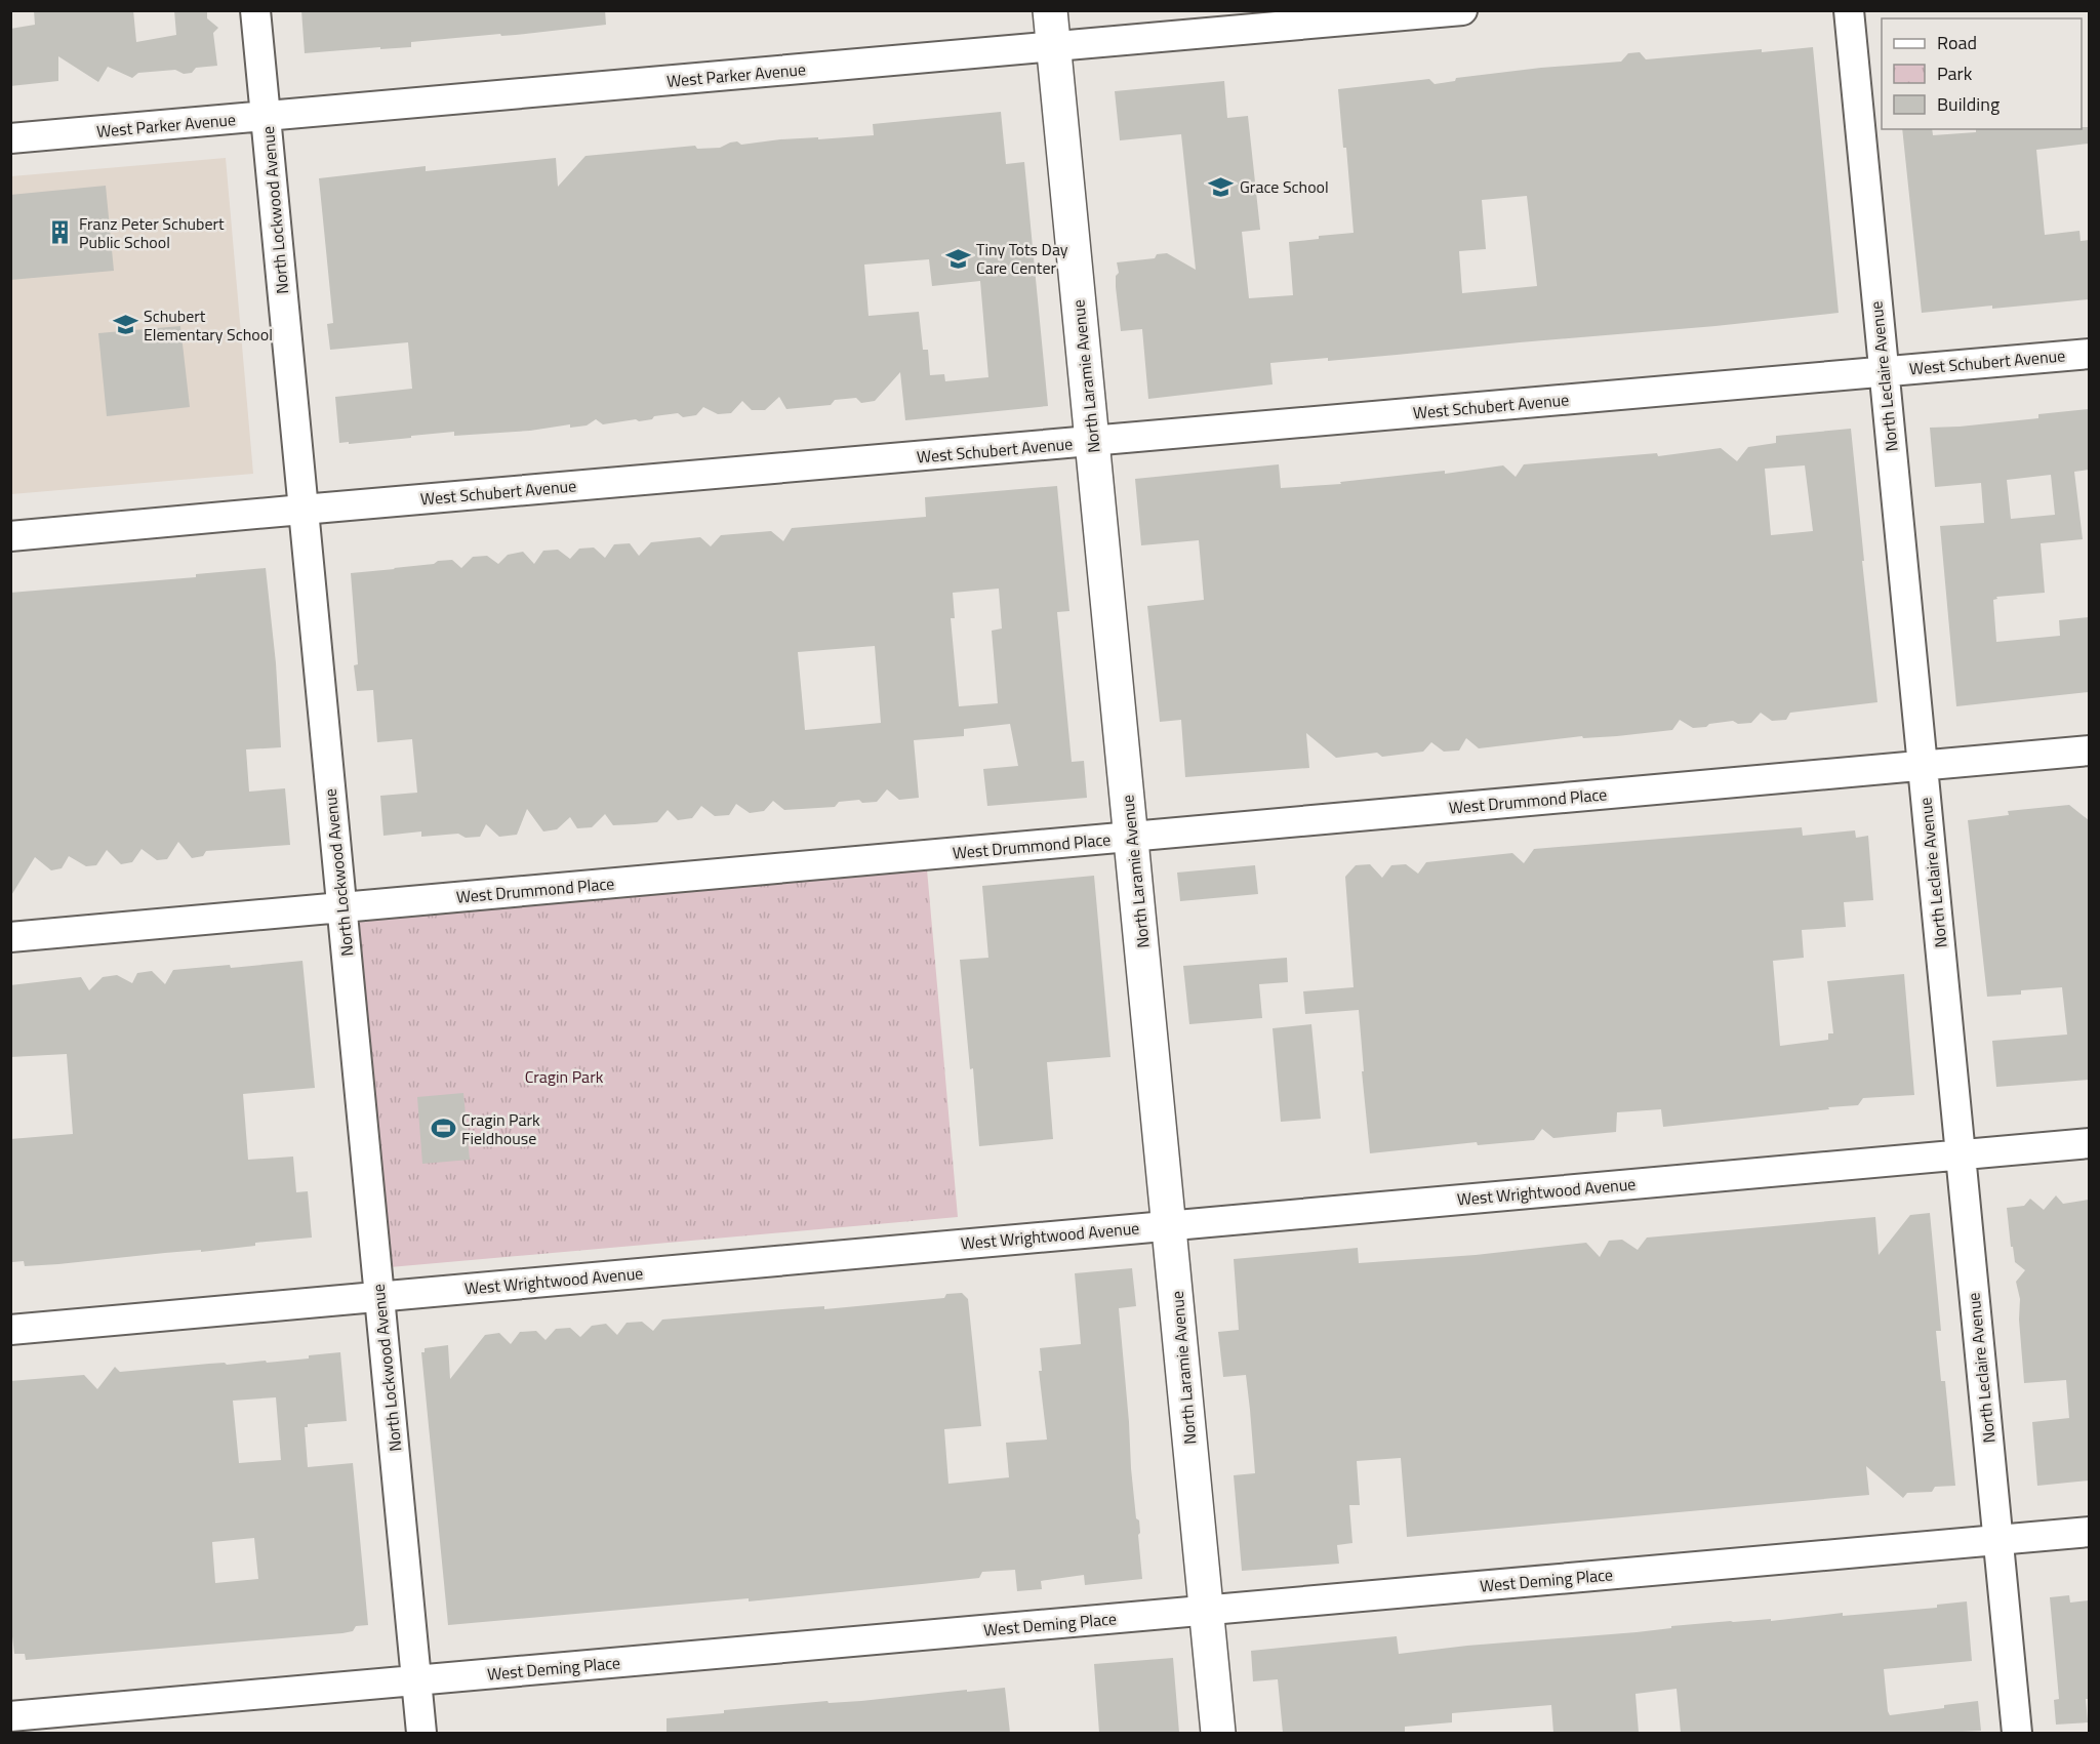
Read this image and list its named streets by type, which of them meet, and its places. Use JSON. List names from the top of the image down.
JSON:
{
  "streets": {
    "street": [
      "West Parker Avenue",
      "North Lockwood Avenue",
      "West Schubert Avenue",
      "North Laramie Avenue",
      "North Leclaire Avenue",
      "West Drummond Place",
      "West Wrightwood Avenue",
      "West Deming Place"
    ]
  },
  "crossings": [
    ["West Parker Avenue", "North Lockwood Avenue"],
    ["West Parker Avenue", "North Laramie Avenue"],
    ["North Lockwood Avenue", "West Schubert Avenue"],
    ["North Lockwood Avenue", "West Drummond Place"],
    ["North Lockwood Avenue", "West Wrightwood Avenue"],
    ["North Lockwood Avenue", "West Deming Place"],
    ["West Schubert Avenue", "North Laramie Avenue"],
    ["West Schubert Avenue", "North Leclaire Avenue"],
    ["North Laramie Avenue", "West Drummond Place"],
    ["North Laramie Avenue", "West Wrightwood Avenue"],
    ["North Laramie Avenue", "West Deming Place"],
    ["North Leclaire Avenue", "West Drummond Place"],
    ["North Leclaire Avenue", "West Wrightwood Avenue"],
    ["North Leclaire Avenue", "West Deming Place"]
  ],
  "parks": ["Cragin Park"],
  "places": {
    "school or university": ["Grace School", "Tiny Tots Day Care Center", "Schubert Elementary School"],
    "building": ["Franz Peter Schubert Public School"],
    "sports": ["Cragin Park Fieldhouse"]
  },
  "legend": ["Road", "Park", "Building"]
}
